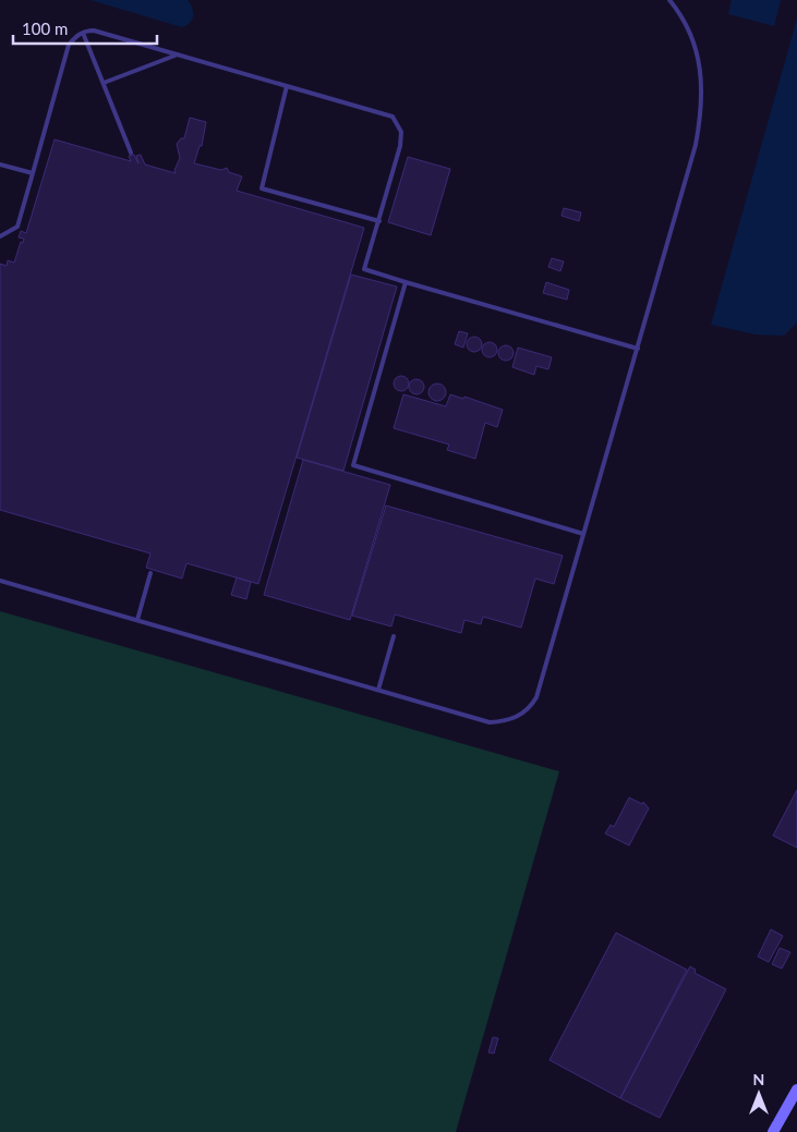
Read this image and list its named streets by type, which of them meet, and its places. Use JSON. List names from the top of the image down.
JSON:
{
  "scale_bar": "100 m",
  "north": "top"
}
